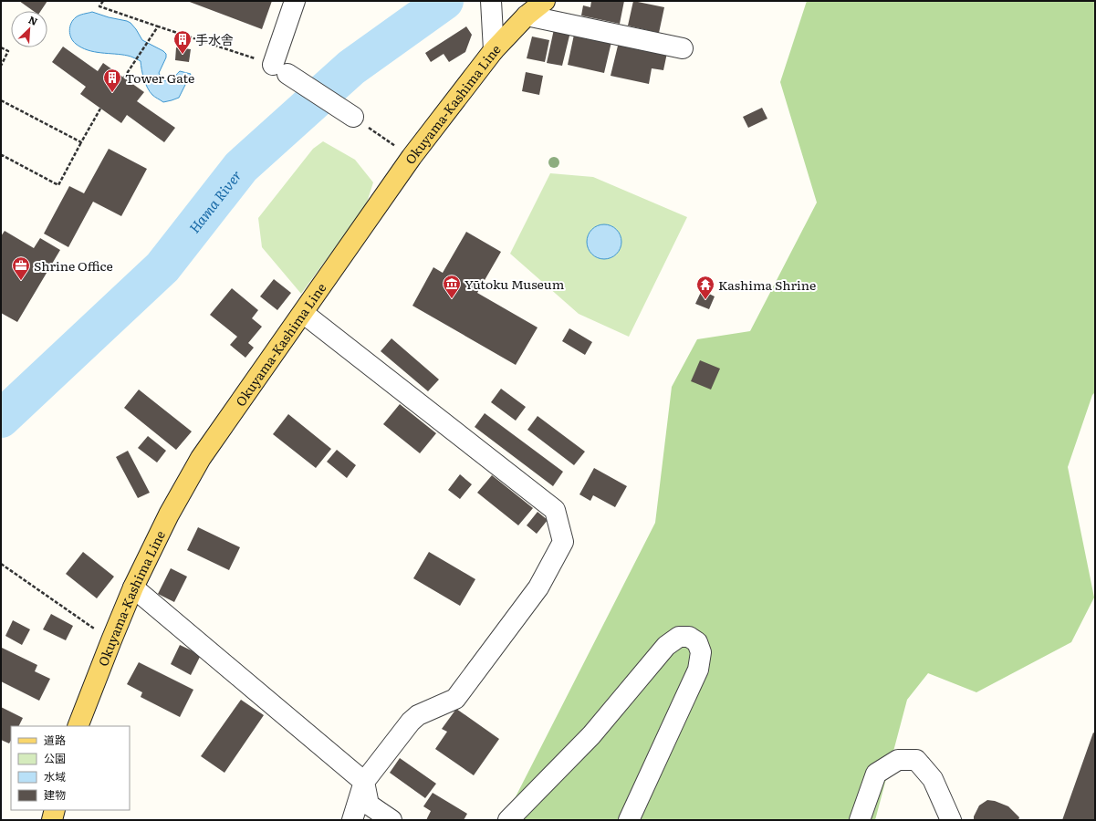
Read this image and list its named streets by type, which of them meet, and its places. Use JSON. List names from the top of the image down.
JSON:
{
  "streets": {
    "main road": ["Okuyama-Kashima Line"]
  },
  "water": ["Hama River"],
  "places": {
    "building": ["手水舎", "Tower Gate"],
    "office": ["Shrine Office"],
    "museum": ["Yūtoku Museum"],
    "temple": ["Kashima Shrine"]
  },
  "legend": [
    "道路",
    "公園",
    "水域",
    "建物"
  ],
  "north": "top right"
}
